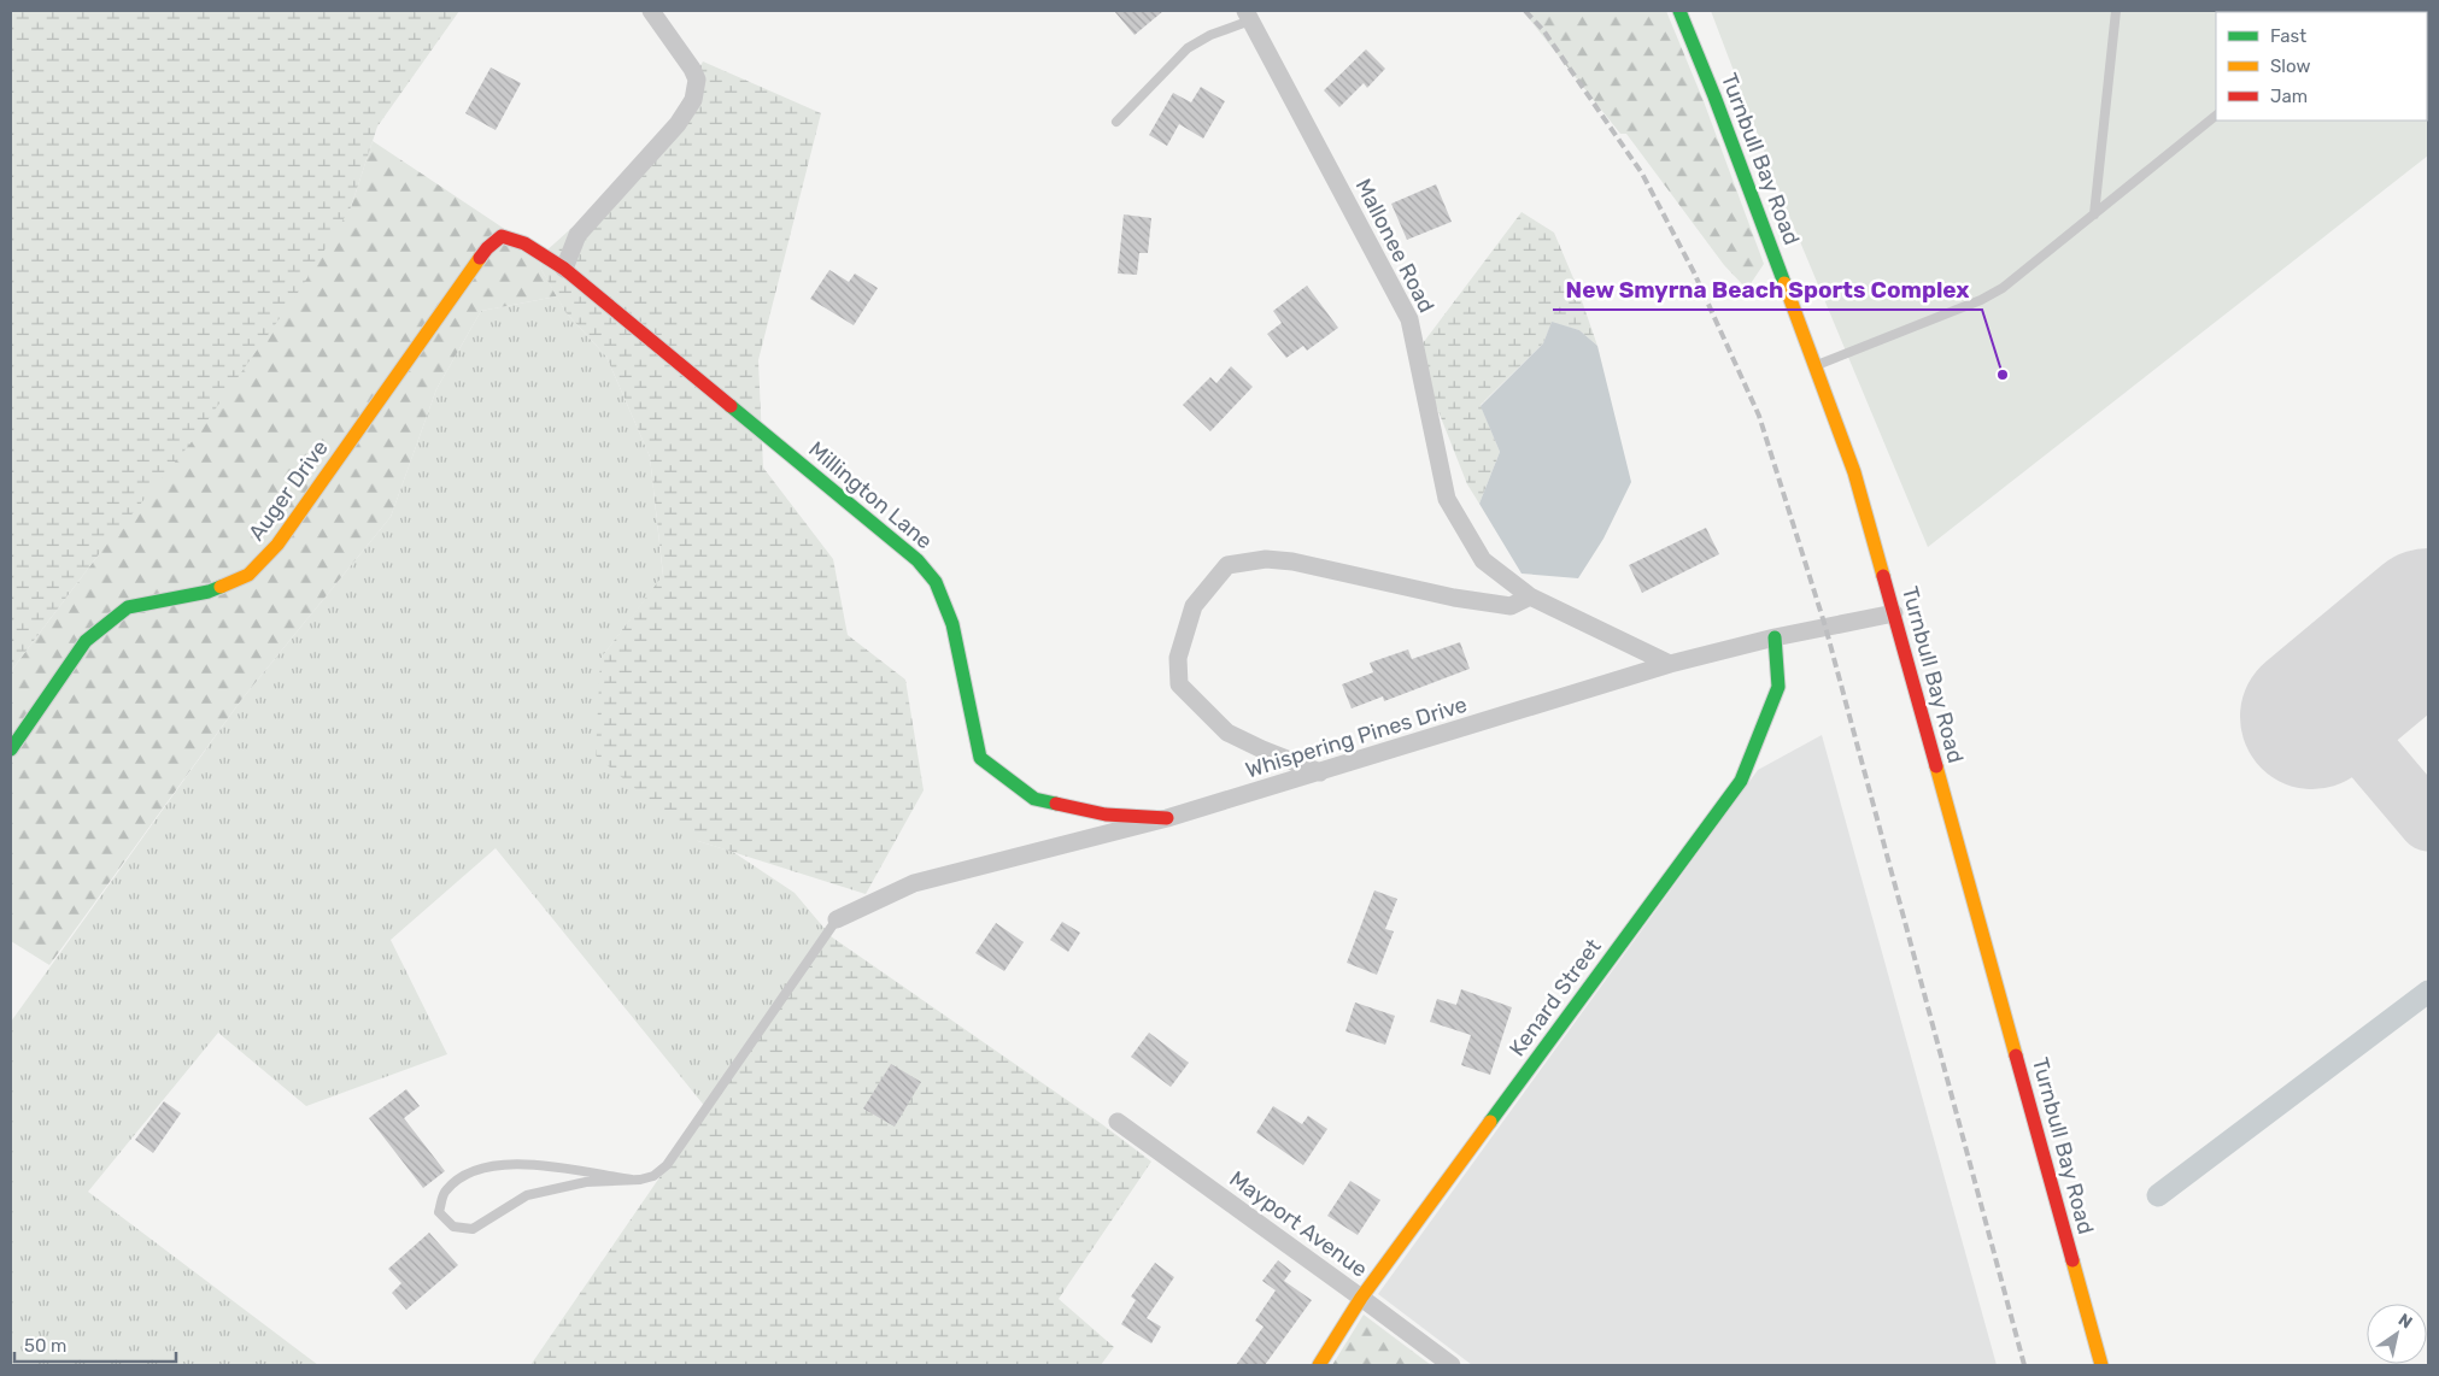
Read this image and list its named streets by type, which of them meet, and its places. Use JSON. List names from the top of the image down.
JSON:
{
  "streets": {
    "street": [
      "Turnbull Bay Road",
      "Mallonee Road",
      "Auger Drive",
      "Millington Lane",
      "Whispering Pines Drive",
      "Kenard Street",
      "Mayport Avenue"
    ]
  },
  "crossings": [
    ["Turnbull Bay Road", "Whispering Pines Drive"],
    ["Mallonee Road", "Whispering Pines Drive"],
    ["Auger Drive", "Millington Lane"],
    ["Millington Lane", "Whispering Pines Drive"],
    ["Whispering Pines Drive", "Kenard Street"],
    ["Kenard Street", "Mayport Avenue"]
  ],
  "places": ["New Smyrna Beach Sports Complex"],
  "legend": ["Fast", "Slow", "Jam"],
  "scale_bar": "50 m",
  "north": "top right"
}
